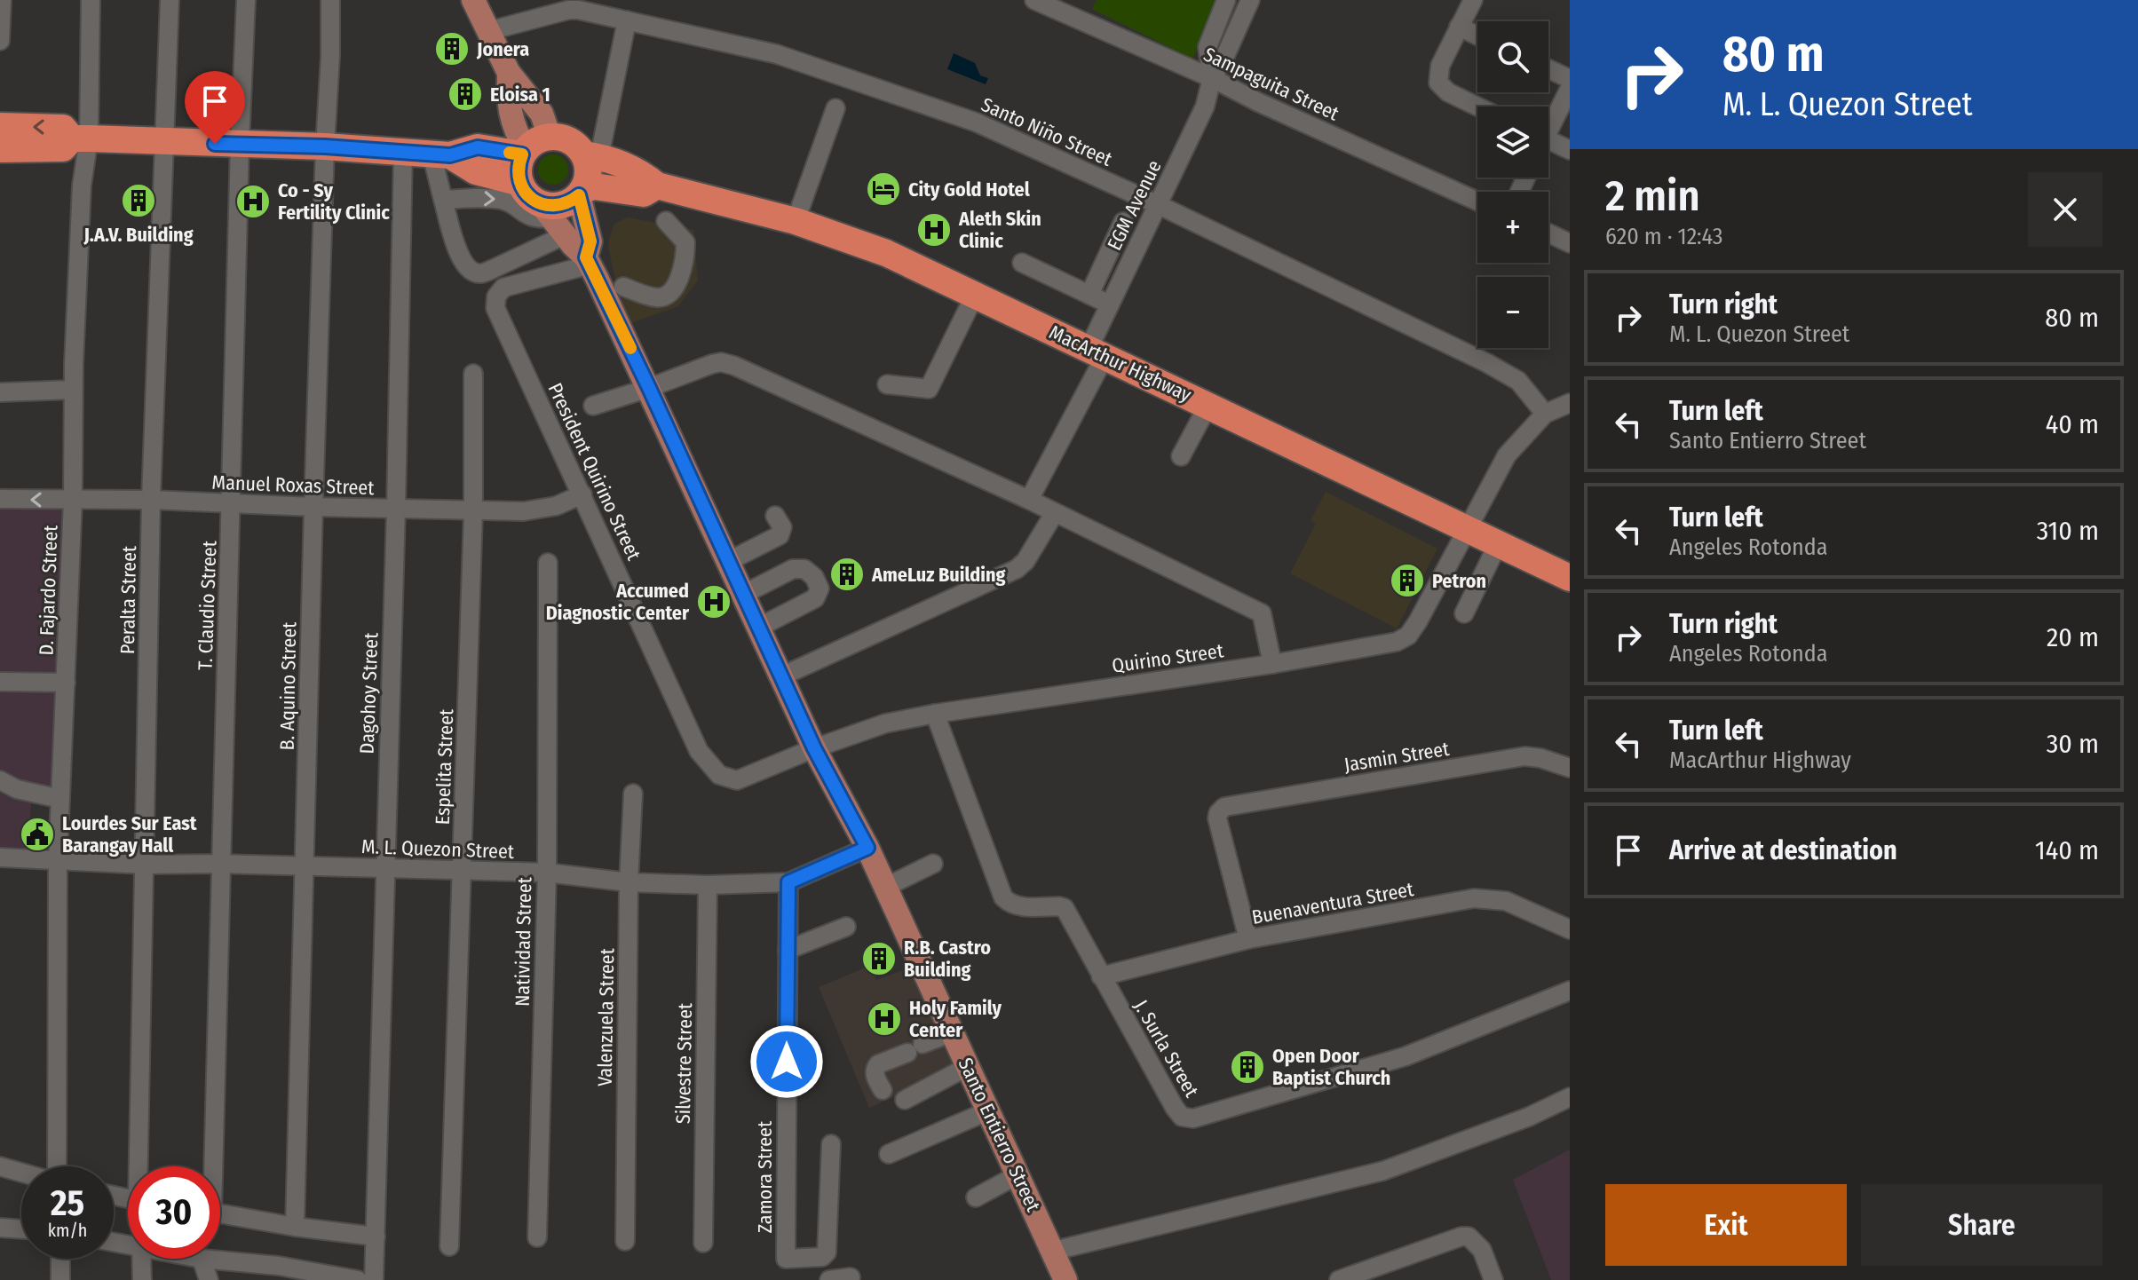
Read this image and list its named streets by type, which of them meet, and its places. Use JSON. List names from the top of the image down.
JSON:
{
  "streets": {
    "highway": ["MacArthur Highway"],
    "main road": ["Santo Entierro Street"],
    "street": [
      "Sampaguita Street",
      "Santo Niño Street",
      "EGM Avenue",
      "President Quirino Street",
      "Manuel Roxas Street",
      "D. Fajardo Street",
      "Peralta Street",
      "T. Claudio Street",
      "Quirino Street",
      "B. Aquino Street",
      "Dagohoy Street",
      "Jasmin Street",
      "Espelita Street",
      "M. L. Quezon Street",
      "Buenaventura Street",
      "Natividad Street",
      "Valenzuela Street",
      "J. Surla Street",
      "Silvestre Street",
      "Zamora Street"
    ]
  },
  "crossings": [
    ["Sampaguita Street", "EGM Avenue"],
    ["Santo Niño Street", "EGM Avenue"],
    ["EGM Avenue", "MacArthur Highway"],
    ["MacArthur Highway", "Quirino Street"],
    ["MacArthur Highway", "Santo Entierro Street"],
    ["President Quirino Street", "Manuel Roxas Street"],
    ["President Quirino Street", "Quirino Street"],
    ["President Quirino Street", "Santo Entierro Street"],
    ["Manuel Roxas Street", "D. Fajardo Street"],
    ["Manuel Roxas Street", "Peralta Street"],
    ["Manuel Roxas Street", "T. Claudio Street"],
    ["Manuel Roxas Street", "B. Aquino Street"],
    ["Manuel Roxas Street", "Dagohoy Street"],
    ["Manuel Roxas Street", "Espelita Street"],
    ["D. Fajardo Street", "M. L. Quezon Street"],
    ["Peralta Street", "M. L. Quezon Street"],
    ["T. Claudio Street", "M. L. Quezon Street"],
    ["Quirino Street", "J. Surla Street"],
    ["Quirino Street", "Santo Entierro Street"],
    ["B. Aquino Street", "M. L. Quezon Street"],
    ["Dagohoy Street", "M. L. Quezon Street"],
    ["Jasmin Street", "Buenaventura Street"],
    ["Espelita Street", "M. L. Quezon Street"],
    ["M. L. Quezon Street", "Natividad Street"],
    ["M. L. Quezon Street", "Valenzuela Street"],
    ["M. L. Quezon Street", "Silvestre Street"],
    ["M. L. Quezon Street", "Santo Entierro Street"],
    ["M. L. Quezon Street", "Zamora Street"],
    ["Buenaventura Street", "J. Surla Street"]
  ],
  "places": {
    "building": [
      "Jonera",
      "Eloisa 1",
      "J.A.V. Building",
      "AmeLuz Building",
      "Petron",
      "R.B. Castro Building",
      "Open Door Baptist Church"
    ],
    "hotel": ["City Gold Hotel"],
    "hospital": [
      "Co - Sy Fertility Clinic",
      "Aleth Skin Clinic",
      "Accumed Diagnostic Center",
      "Holy Family Center"
    ],
    "public building": ["Lourdes Sur East Barangay Hall"]
  },
  "page": {
    "turn": ["80 m", "M. L. Quezon Street"],
    "map_buttons": ["+", "−"],
    "heading": ["2 min", "620 m · 12:43"],
    "list": [
      {
        "name": "Turn right",
        "note": "M. L. Quezon Street",
        "value": "80 m"
      },
      {
        "name": "Turn left",
        "note": "Santo Entierro Street",
        "value": "40 m"
      },
      {
        "name": "Turn left",
        "note": "Angeles Rotonda",
        "value": "310 m"
      },
      {
        "name": "Turn right",
        "note": "Angeles Rotonda",
        "value": "20 m"
      },
      {
        "name": "Turn left",
        "note": "MacArthur Highway",
        "value": "30 m"
      },
      {
        "name": "Arrive at destination",
        "value": "140 m"
      }
    ],
    "speed": "25 km/h",
    "limit": "30",
    "buttons": ["Exit", "Share"]
  }
}
